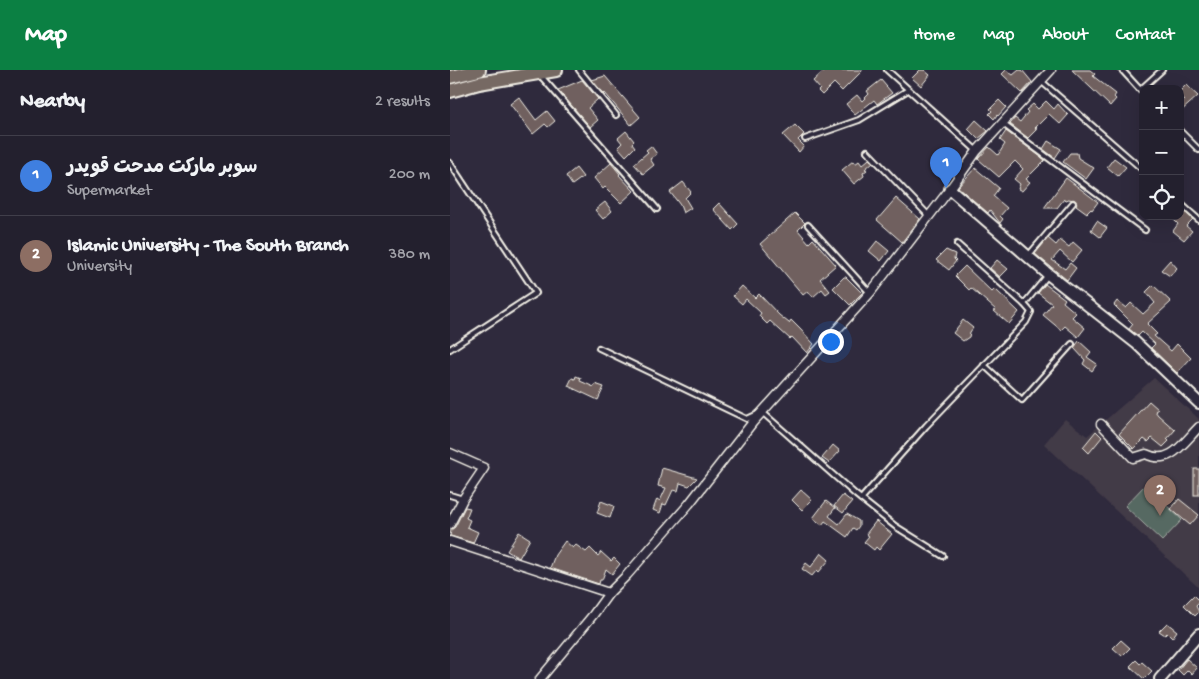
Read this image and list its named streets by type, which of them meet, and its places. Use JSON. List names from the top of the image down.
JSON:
{
  "page": {
    "header": "Map",
    "nav": [
      "Home",
      "Map",
      "About",
      "Contact"
    ],
    "heading": ["Nearby", "2 results"],
    "map_buttons": ["+", "−"],
    "list": [
      {
        "mark": "1",
        "name": "سوبر ماركت مدحت قويدر",
        "note": "Supermarket",
        "value": "200 m"
      },
      {
        "mark": "2",
        "name": "Islamic University - The South Branch",
        "note": "University",
        "value": "380 m"
      }
    ],
    "pins": ["1", "2"]
  }
}
